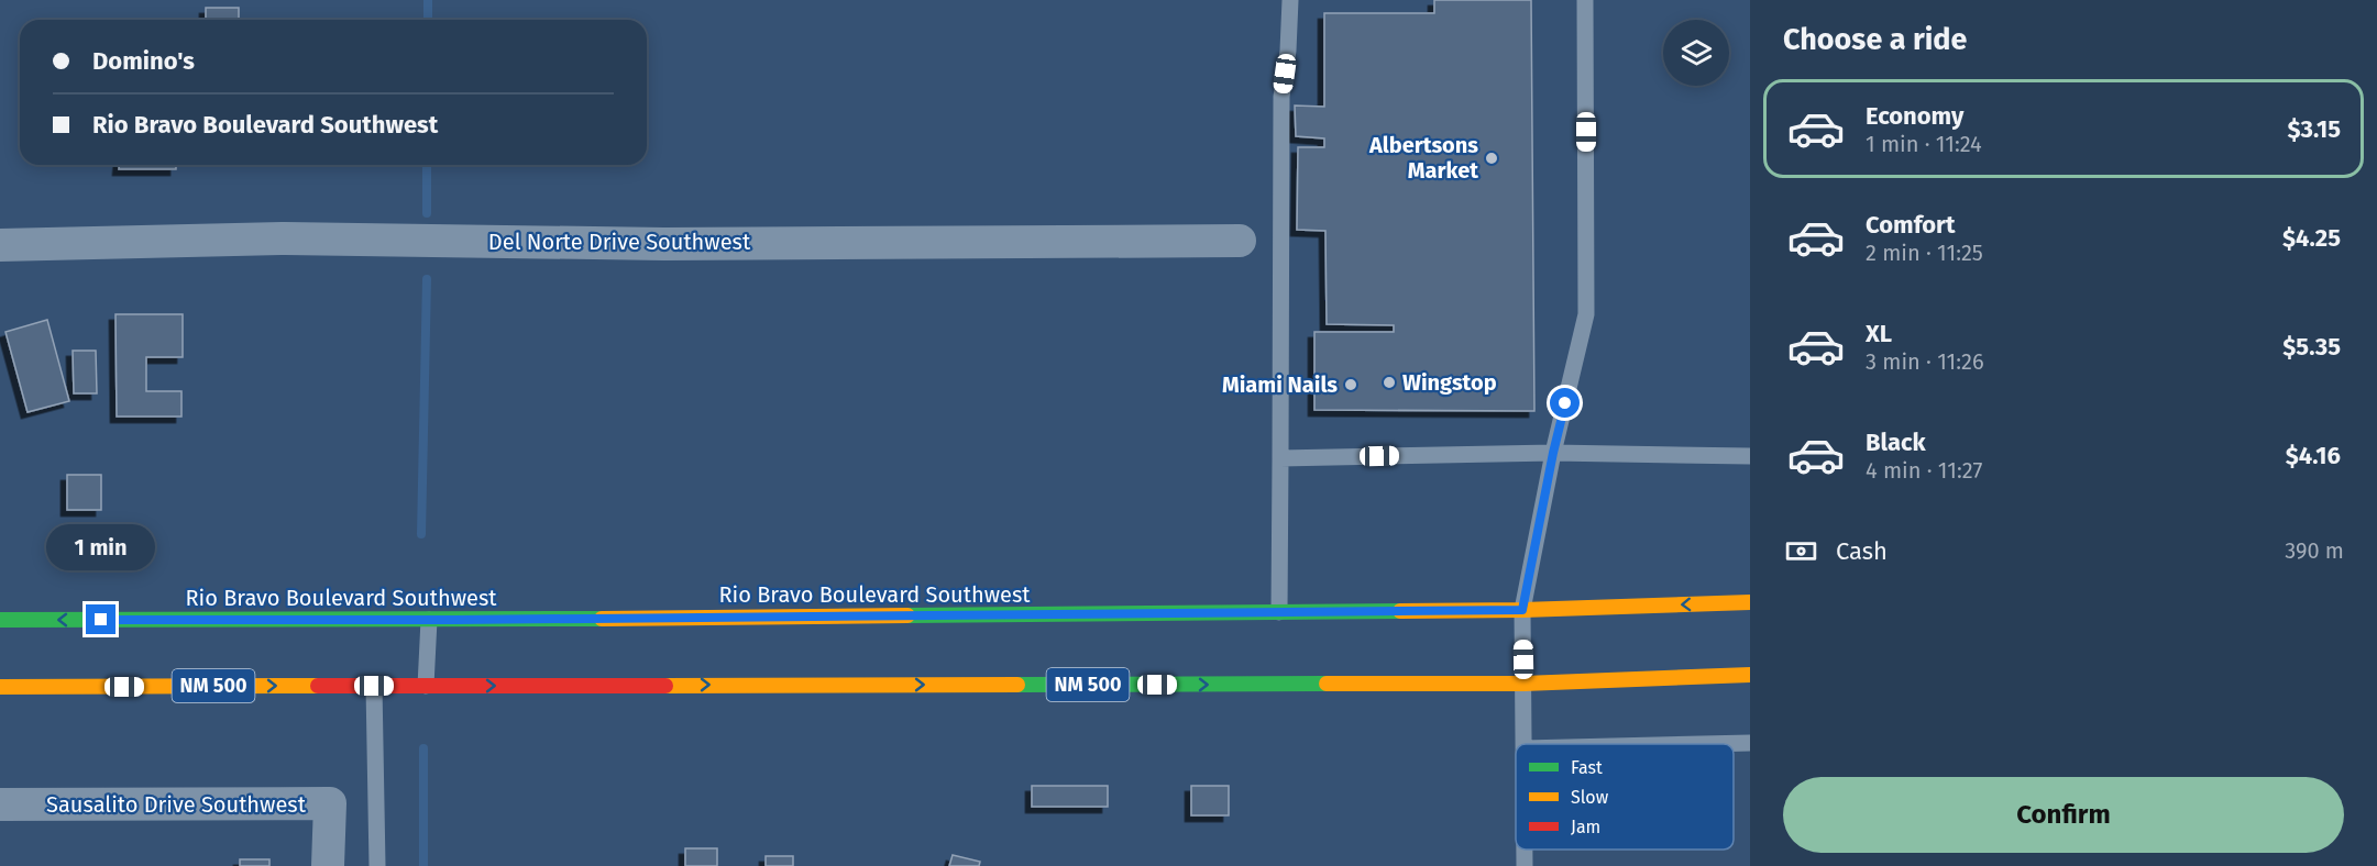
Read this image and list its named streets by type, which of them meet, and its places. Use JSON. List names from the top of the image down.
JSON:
{
  "streets": {
    "main road": ["Rio Bravo Boulevard Southwest", "NM 500"],
    "street": ["Del Norte Drive Southwest", "Sausalito Drive Southwest"]
  },
  "places": ["Albertsons Market", "Wingstop", "Miami Nails"],
  "legend": ["Fast", "Slow", "Jam"],
  "page": {
    "heading": "Choose a ride",
    "banner": ["Domino's", "Rio Bravo Boulevard Southwest"],
    "list": [
      {
        "name": "Economy",
        "note": "1 min · 11:24",
        "value": "$3.15"
      },
      {
        "name": "Comfort",
        "note": "2 min · 11:25",
        "value": "$4.25"
      },
      {
        "name": "XL",
        "note": "3 min · 11:26",
        "value": "$5.35"
      },
      {
        "name": "Black",
        "note": "4 min · 11:27",
        "value": "$4.16"
      }
    ],
    "pay": ["Cash", "390 m"],
    "bubble": "1 min",
    "buttons": "Confirm"
  }
}
